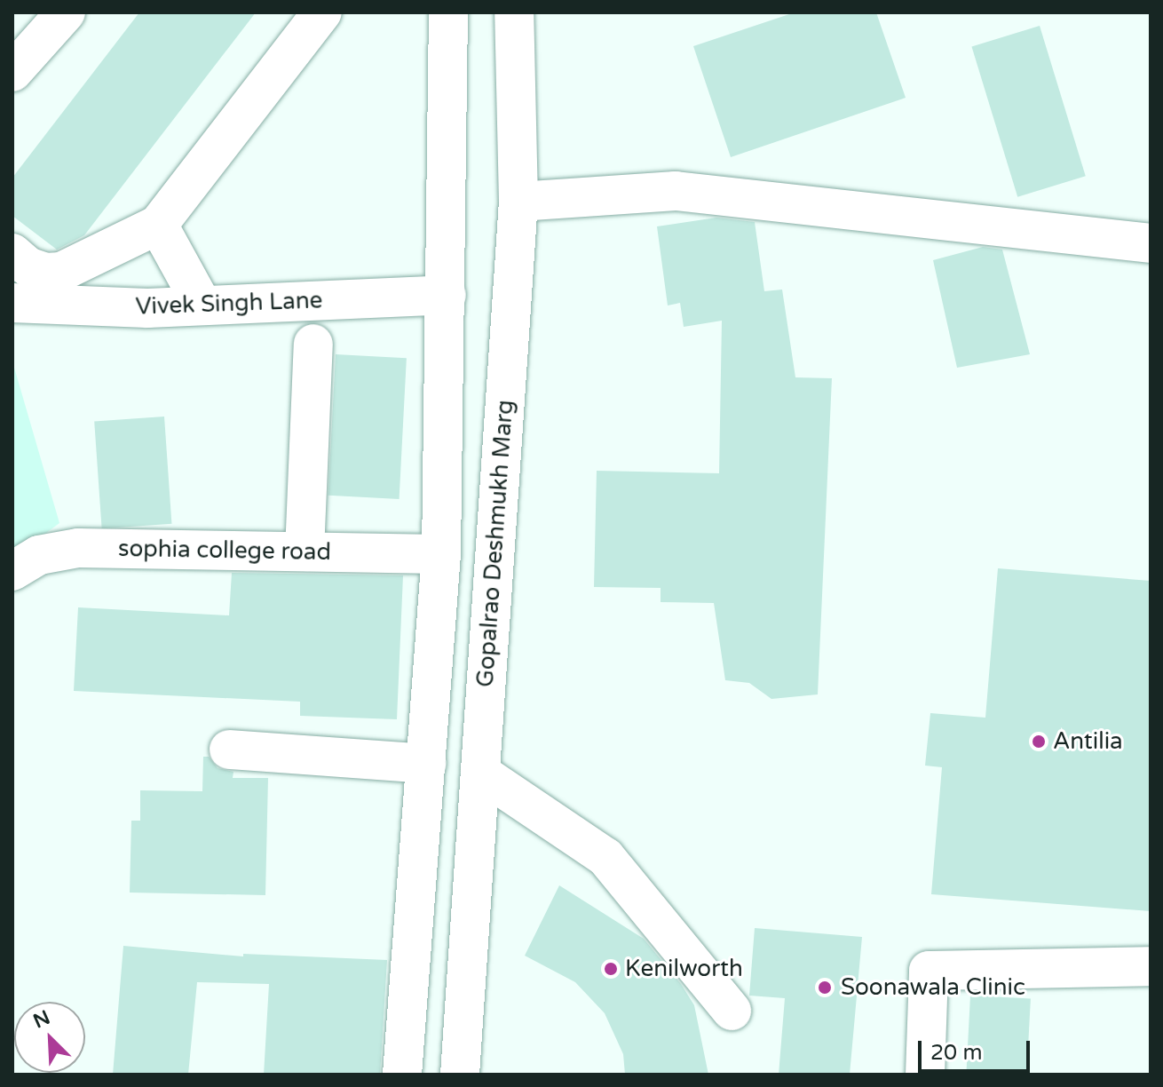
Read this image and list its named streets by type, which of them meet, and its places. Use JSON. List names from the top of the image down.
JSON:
{
  "streets": {
    "street": ["Vivek Singh Lane", "Gopalrao Deshmukh Marg", "sophia college road"]
  },
  "places": ["Antilia", "Kenilworth", "Soonawala Clinic"],
  "scale_bar": "20 m",
  "north": "top left"
}
